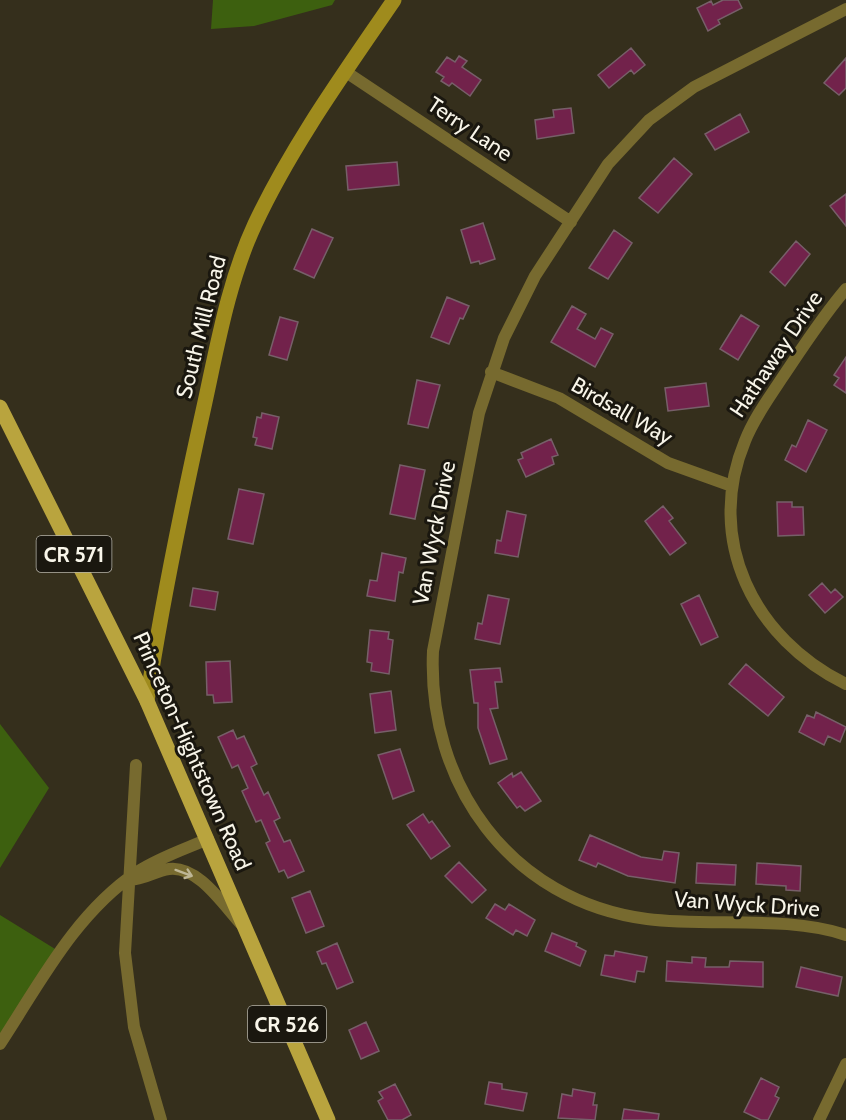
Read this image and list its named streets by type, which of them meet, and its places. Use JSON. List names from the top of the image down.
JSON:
{
  "streets": {
    "main road": [
      "South Mill Road",
      "CR 571",
      "Princeton-Hightstown Road",
      "CR 526"
    ],
    "street": [
      "Terry Lane",
      "Hathaway Drive",
      "Birdsall Way",
      "Van Wyck Drive"
    ]
  },
  "crossings": [
    ["Terry Lane", "South Mill Road"],
    ["Terry Lane", "Van Wyck Drive"],
    ["South Mill Road", "Princeton-Hightstown Road"],
    ["Hathaway Drive", "Birdsall Way"],
    ["Birdsall Way", "Van Wyck Drive"]
  ]
}
